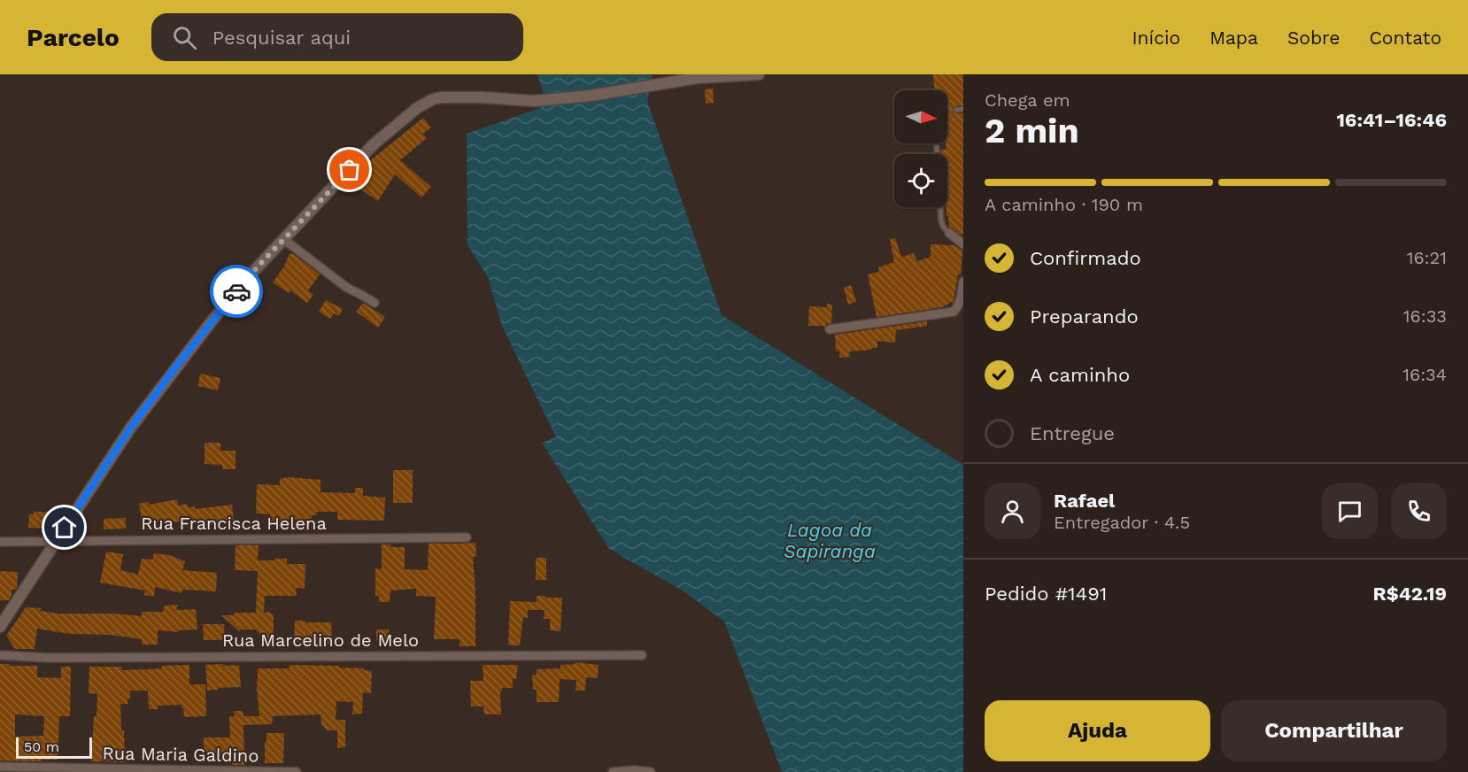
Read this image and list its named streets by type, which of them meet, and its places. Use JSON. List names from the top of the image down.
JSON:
{
  "streets": {
    "street": ["Rua Francisca Helena", "Rua Marcelino de Melo", "Rua Maria Galdino"]
  },
  "water": ["Lagoa da Sapiranga"],
  "scale_bar": "50 m",
  "north": "right",
  "page": {
    "header": "Parcelo",
    "search": "Pesquisar aqui",
    "nav": [
      "Início",
      "Mapa",
      "Sobre",
      "Contato"
    ],
    "heading": ["2 min", "Chega em", "16:41–16:46"],
    "panel": [
      "Rafael",
      "Entregador · 4.5",
      "Pedido #1491",
      "R$42.19"
    ],
    "bar": "A caminho · 190 m",
    "list": [
      ["Confirmado", "16:21"],
      ["Preparando", "16:33"],
      ["A caminho", "16:34"],
      "Entregue"
    ],
    "buttons": ["Ajuda", "Compartilhar"],
    "scale": "50 m"
  }
}
